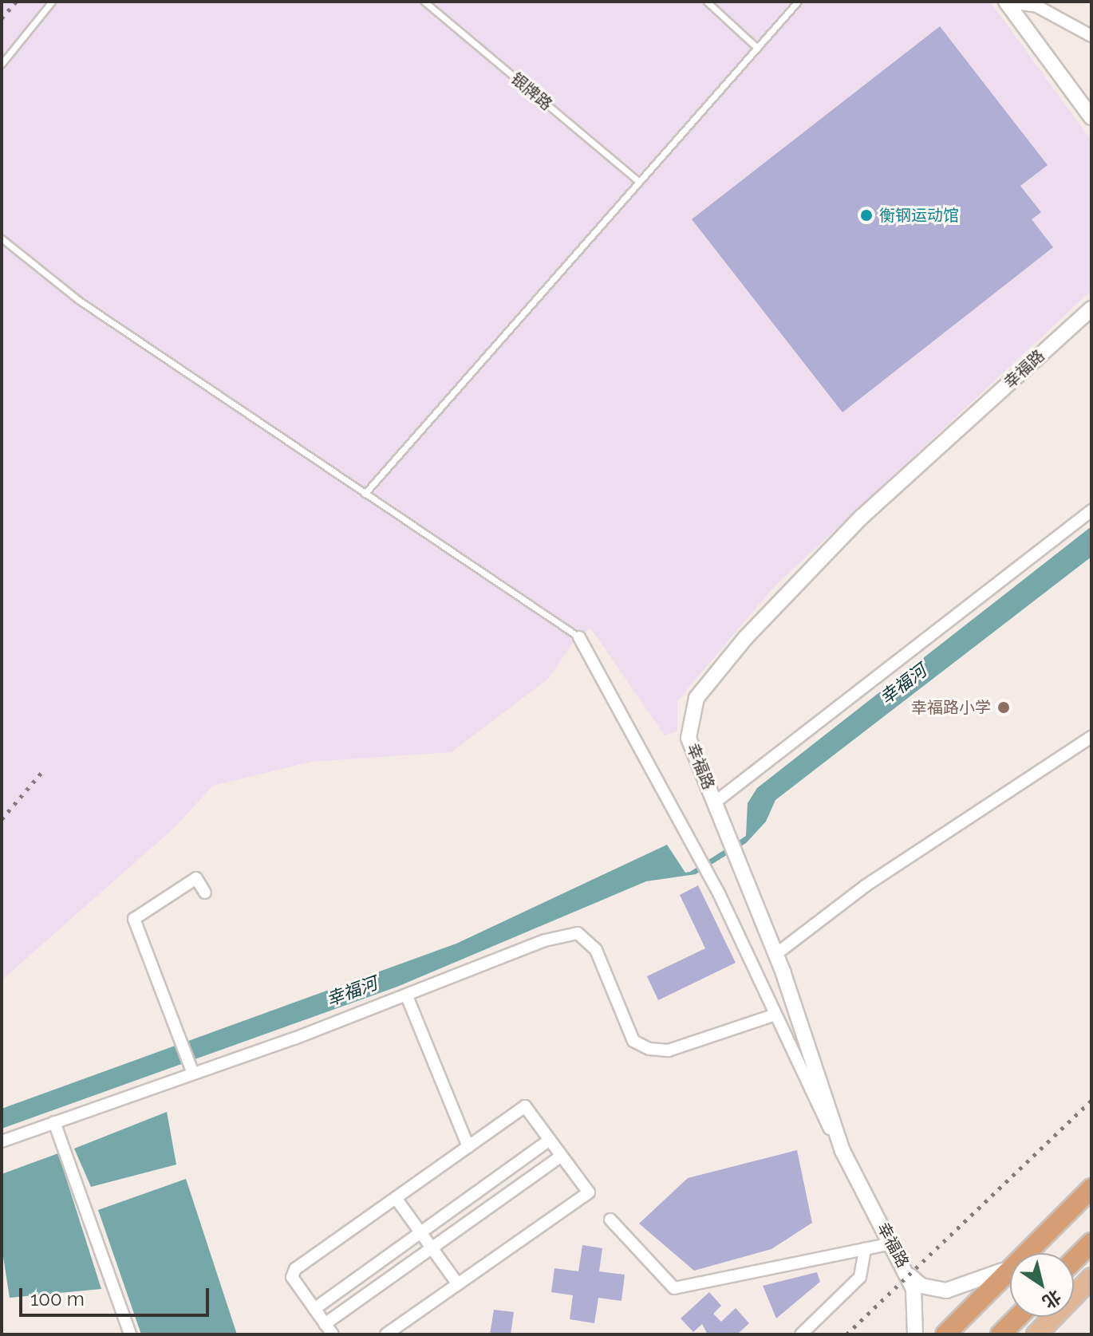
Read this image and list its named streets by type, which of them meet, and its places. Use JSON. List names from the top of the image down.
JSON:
{
  "streets": {
    "street": ["幸福路"],
    "lane": ["银牌路"]
  },
  "water": ["幸福河"],
  "places": ["衡钢运动馆", "幸福路小学"],
  "scale_bar": "100 m",
  "north": "bottom right"
}
